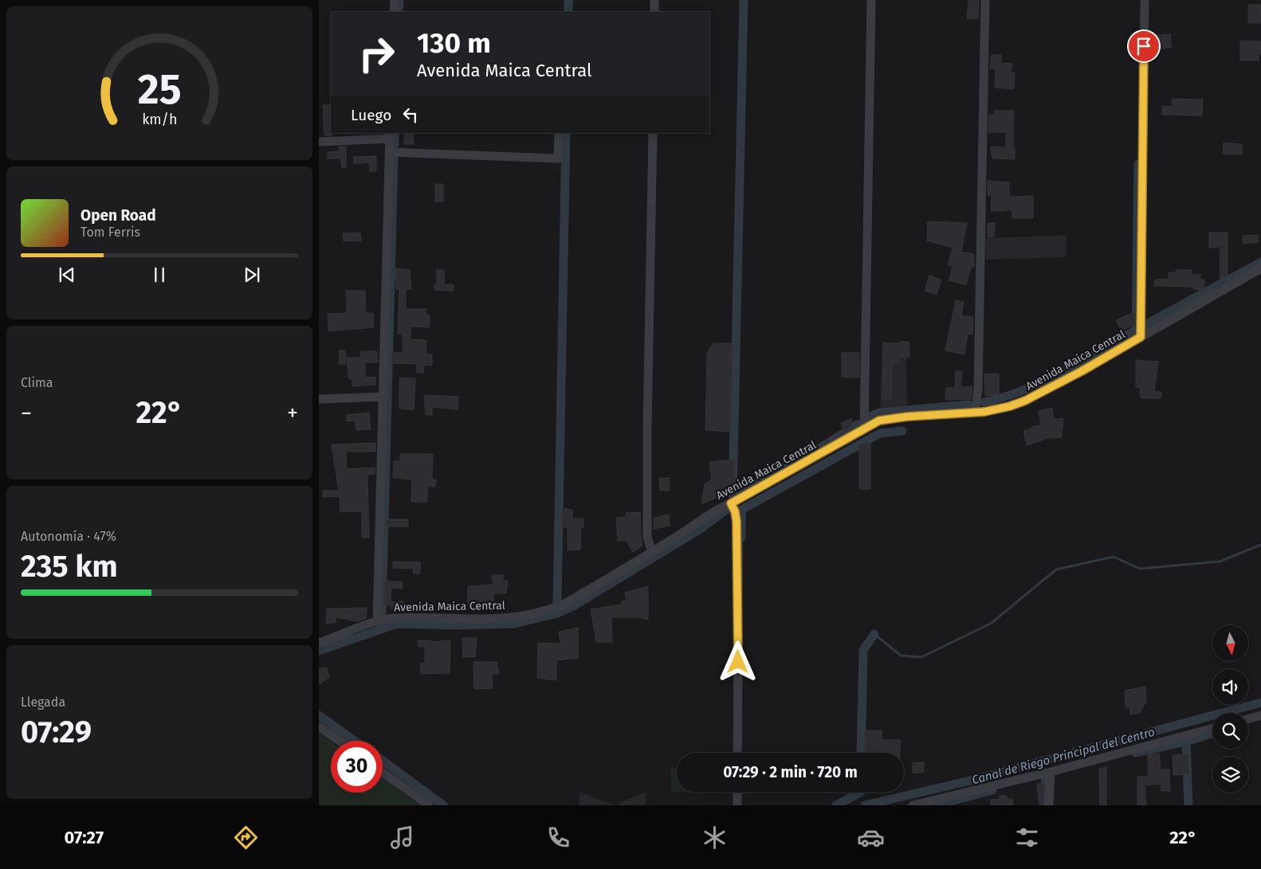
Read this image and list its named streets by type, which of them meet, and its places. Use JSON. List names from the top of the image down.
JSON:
{
  "streets": {
    "street": ["Avenida Maica Central"]
  },
  "water": ["Canal de Riego Principal del Centro"],
  "north": "bottom",
  "page": {
    "turn": ["130 m", "Avenida Maica Central"],
    "then": "Luego",
    "song": ["Open Road", "Tom Ferris"],
    "tile": [
      "Clima",
      ["Autonomía · 47%", "235 km"],
      ["Llegada", "07:29"]
    ],
    "heat": ["−", "22°", "+"],
    "limit": "30",
    "trip": "07:29 · 2 min · 720 m",
    "tabs": ["07:27", "22°"],
    "gauge": ["25", "km/h"]
  }
}
